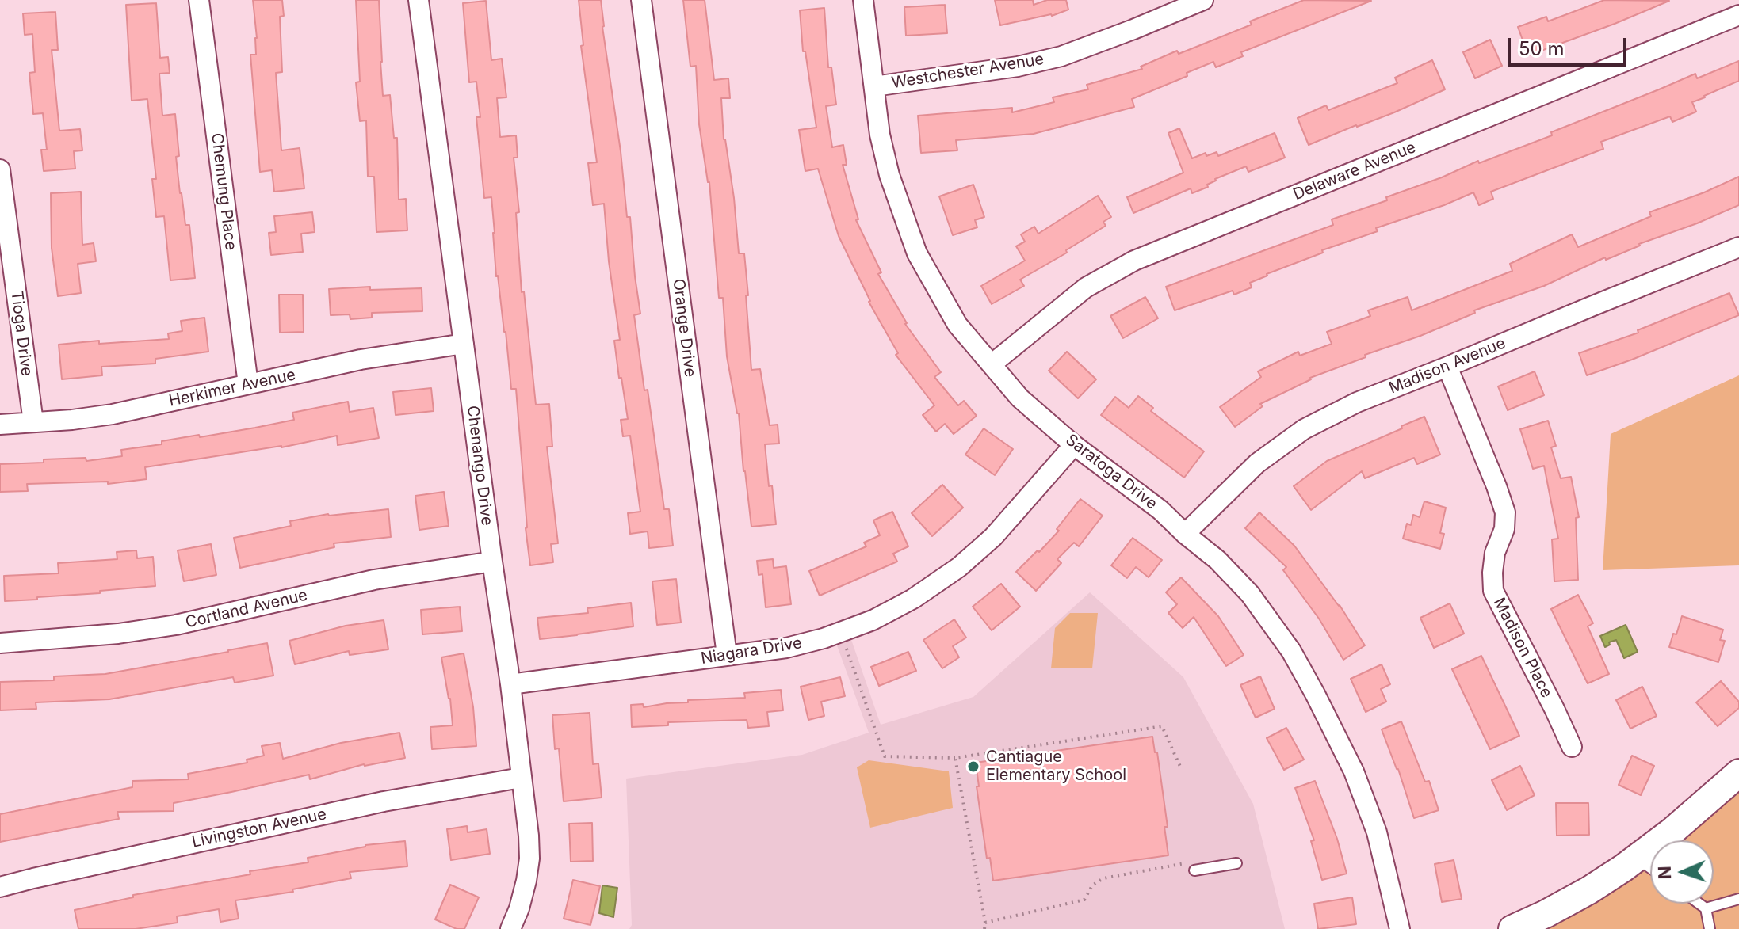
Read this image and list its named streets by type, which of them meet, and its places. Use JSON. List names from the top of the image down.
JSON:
{
  "streets": {
    "street": [
      "Westchester Avenue",
      "Delaware Avenue",
      "Chemung Place",
      "Orange Drive",
      "Tioga Drive",
      "Madison Avenue",
      "Herkimer Avenue",
      "Chenango Drive",
      "Saratoga Drive",
      "Cortland Avenue",
      "Madison Place",
      "Niagara Drive",
      "Livingston Avenue"
    ]
  },
  "crossings": [
    ["Westchester Avenue", "Saratoga Drive"],
    ["Delaware Avenue", "Saratoga Drive"],
    ["Chemung Place", "Herkimer Avenue"],
    ["Orange Drive", "Niagara Drive"],
    ["Tioga Drive", "Herkimer Avenue"],
    ["Madison Avenue", "Saratoga Drive"],
    ["Madison Avenue", "Madison Place"],
    ["Herkimer Avenue", "Chenango Drive"],
    ["Chenango Drive", "Cortland Avenue"],
    ["Chenango Drive", "Niagara Drive"],
    ["Chenango Drive", "Livingston Avenue"],
    ["Saratoga Drive", "Niagara Drive"]
  ],
  "places": ["Cantiague Elementary School"],
  "scale_bar": "50 m",
  "north": "left"
}
